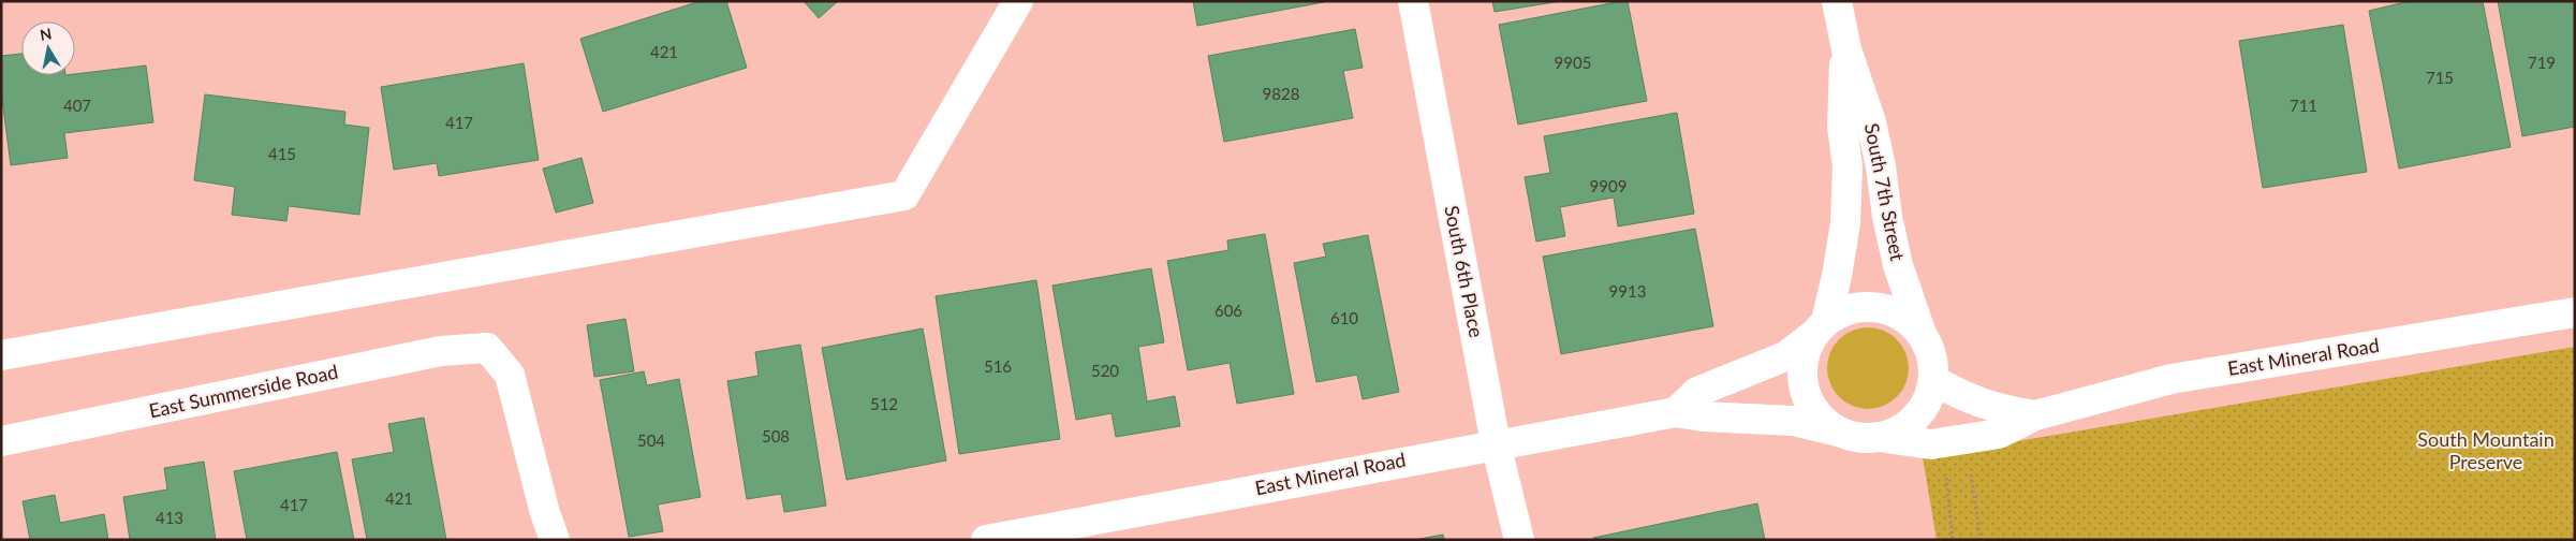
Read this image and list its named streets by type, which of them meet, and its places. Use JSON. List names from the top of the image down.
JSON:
{
  "streets": {
    "street": [
      "South 7th Street",
      "South 6th Place",
      "East Mineral Road",
      "East Summerside Road"
    ]
  },
  "crossings": [
    ["South 7th Street", "East Mineral Road"],
    ["South 6th Place", "East Mineral Road"]
  ],
  "parks": ["South Mountain Preserve"],
  "house_numbers": [
    "421",
    "9905",
    "719",
    "715",
    "9828",
    "407",
    "711",
    "417",
    "415",
    "9909",
    "9913",
    "606",
    "610",
    "516",
    "520",
    "512",
    "508",
    "504",
    "421",
    "417",
    "413"
  ],
  "north": "top"
}
